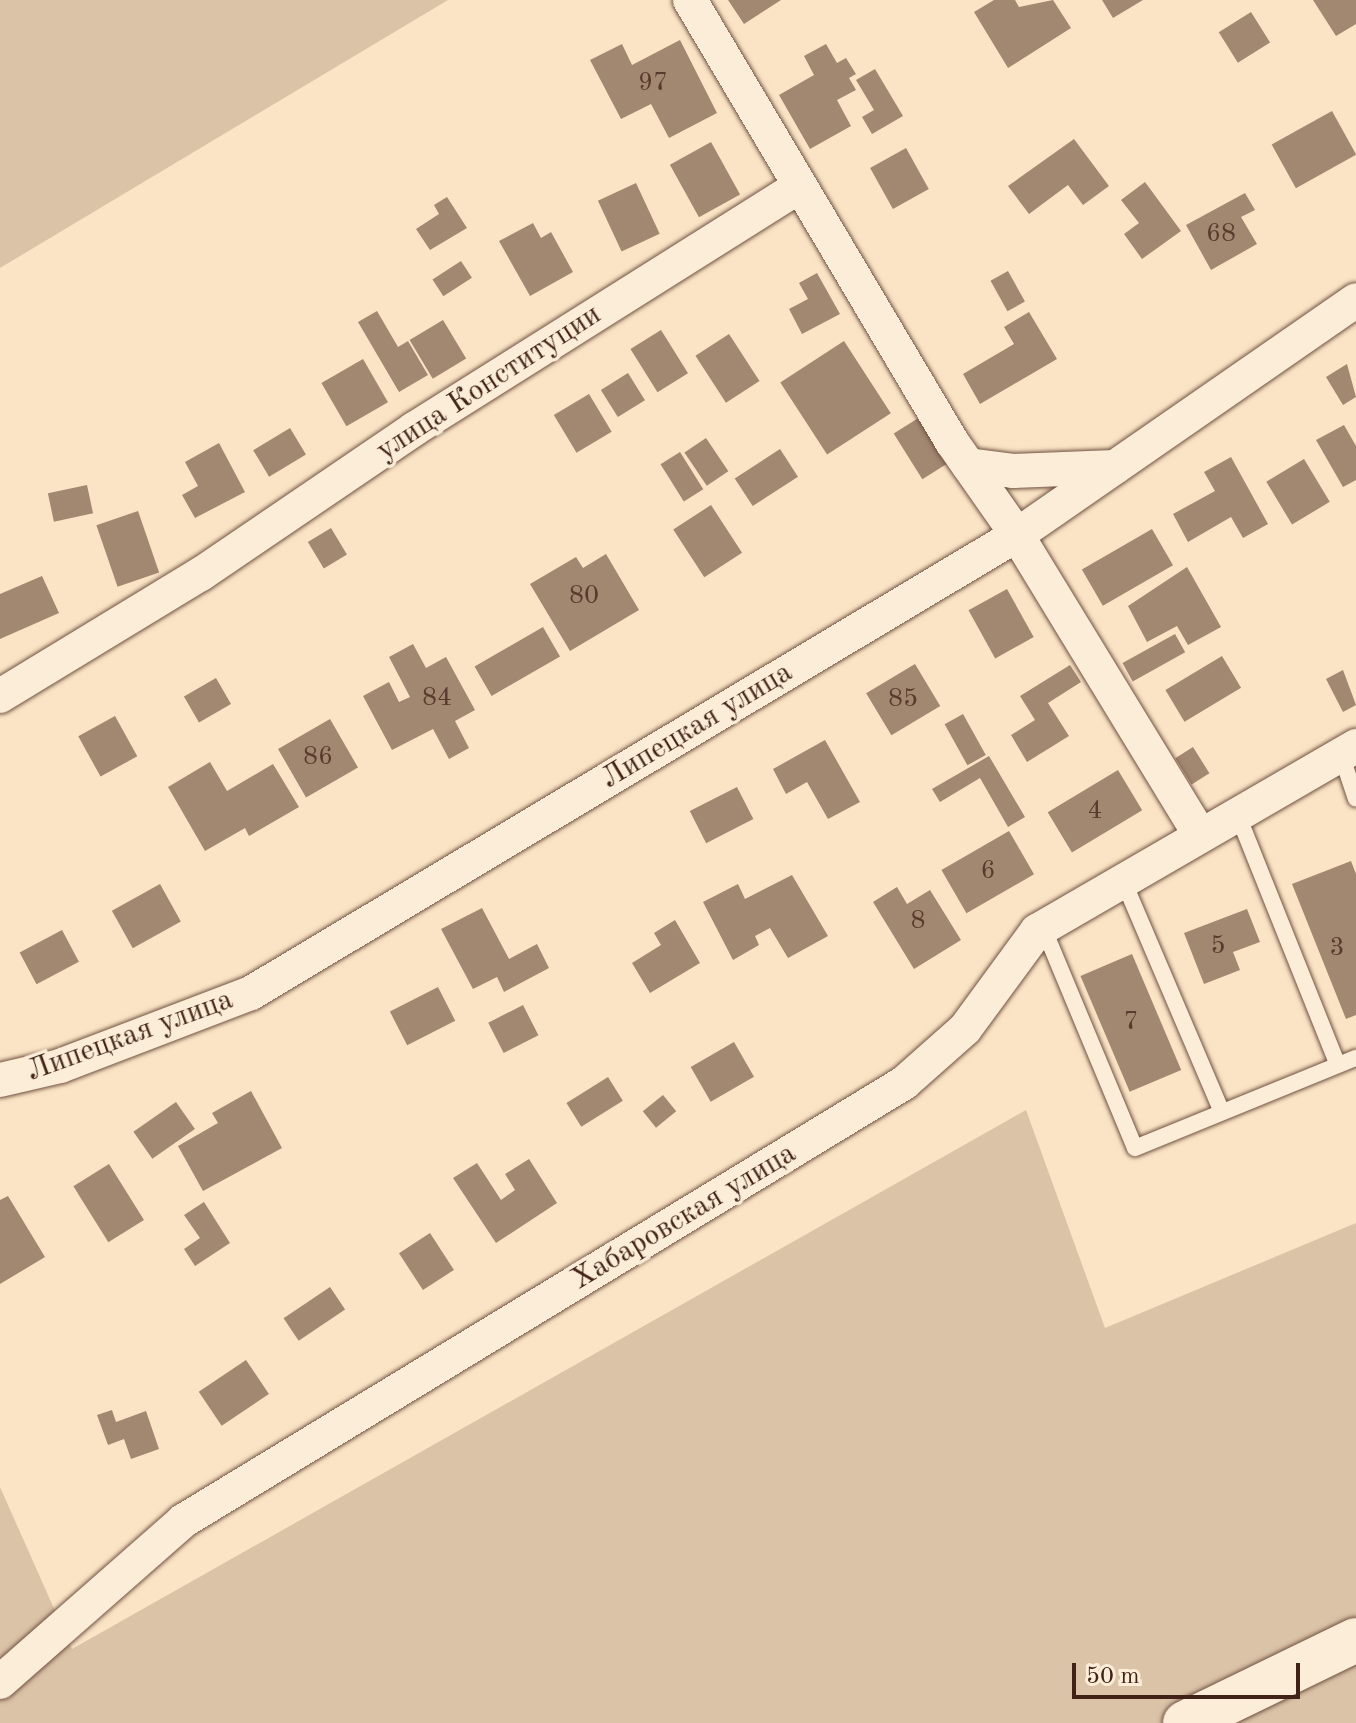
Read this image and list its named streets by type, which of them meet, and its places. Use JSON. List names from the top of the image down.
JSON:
{
  "streets": {
    "street": ["улица Конституции", "Липецкая улица", "Хабаровская улица"]
  },
  "house_numbers": [
    "97",
    "68",
    "80",
    "84",
    "85",
    "86",
    "4",
    "6",
    "8",
    "5",
    "3",
    "7"
  ],
  "scale_bar": "50 m"
}
